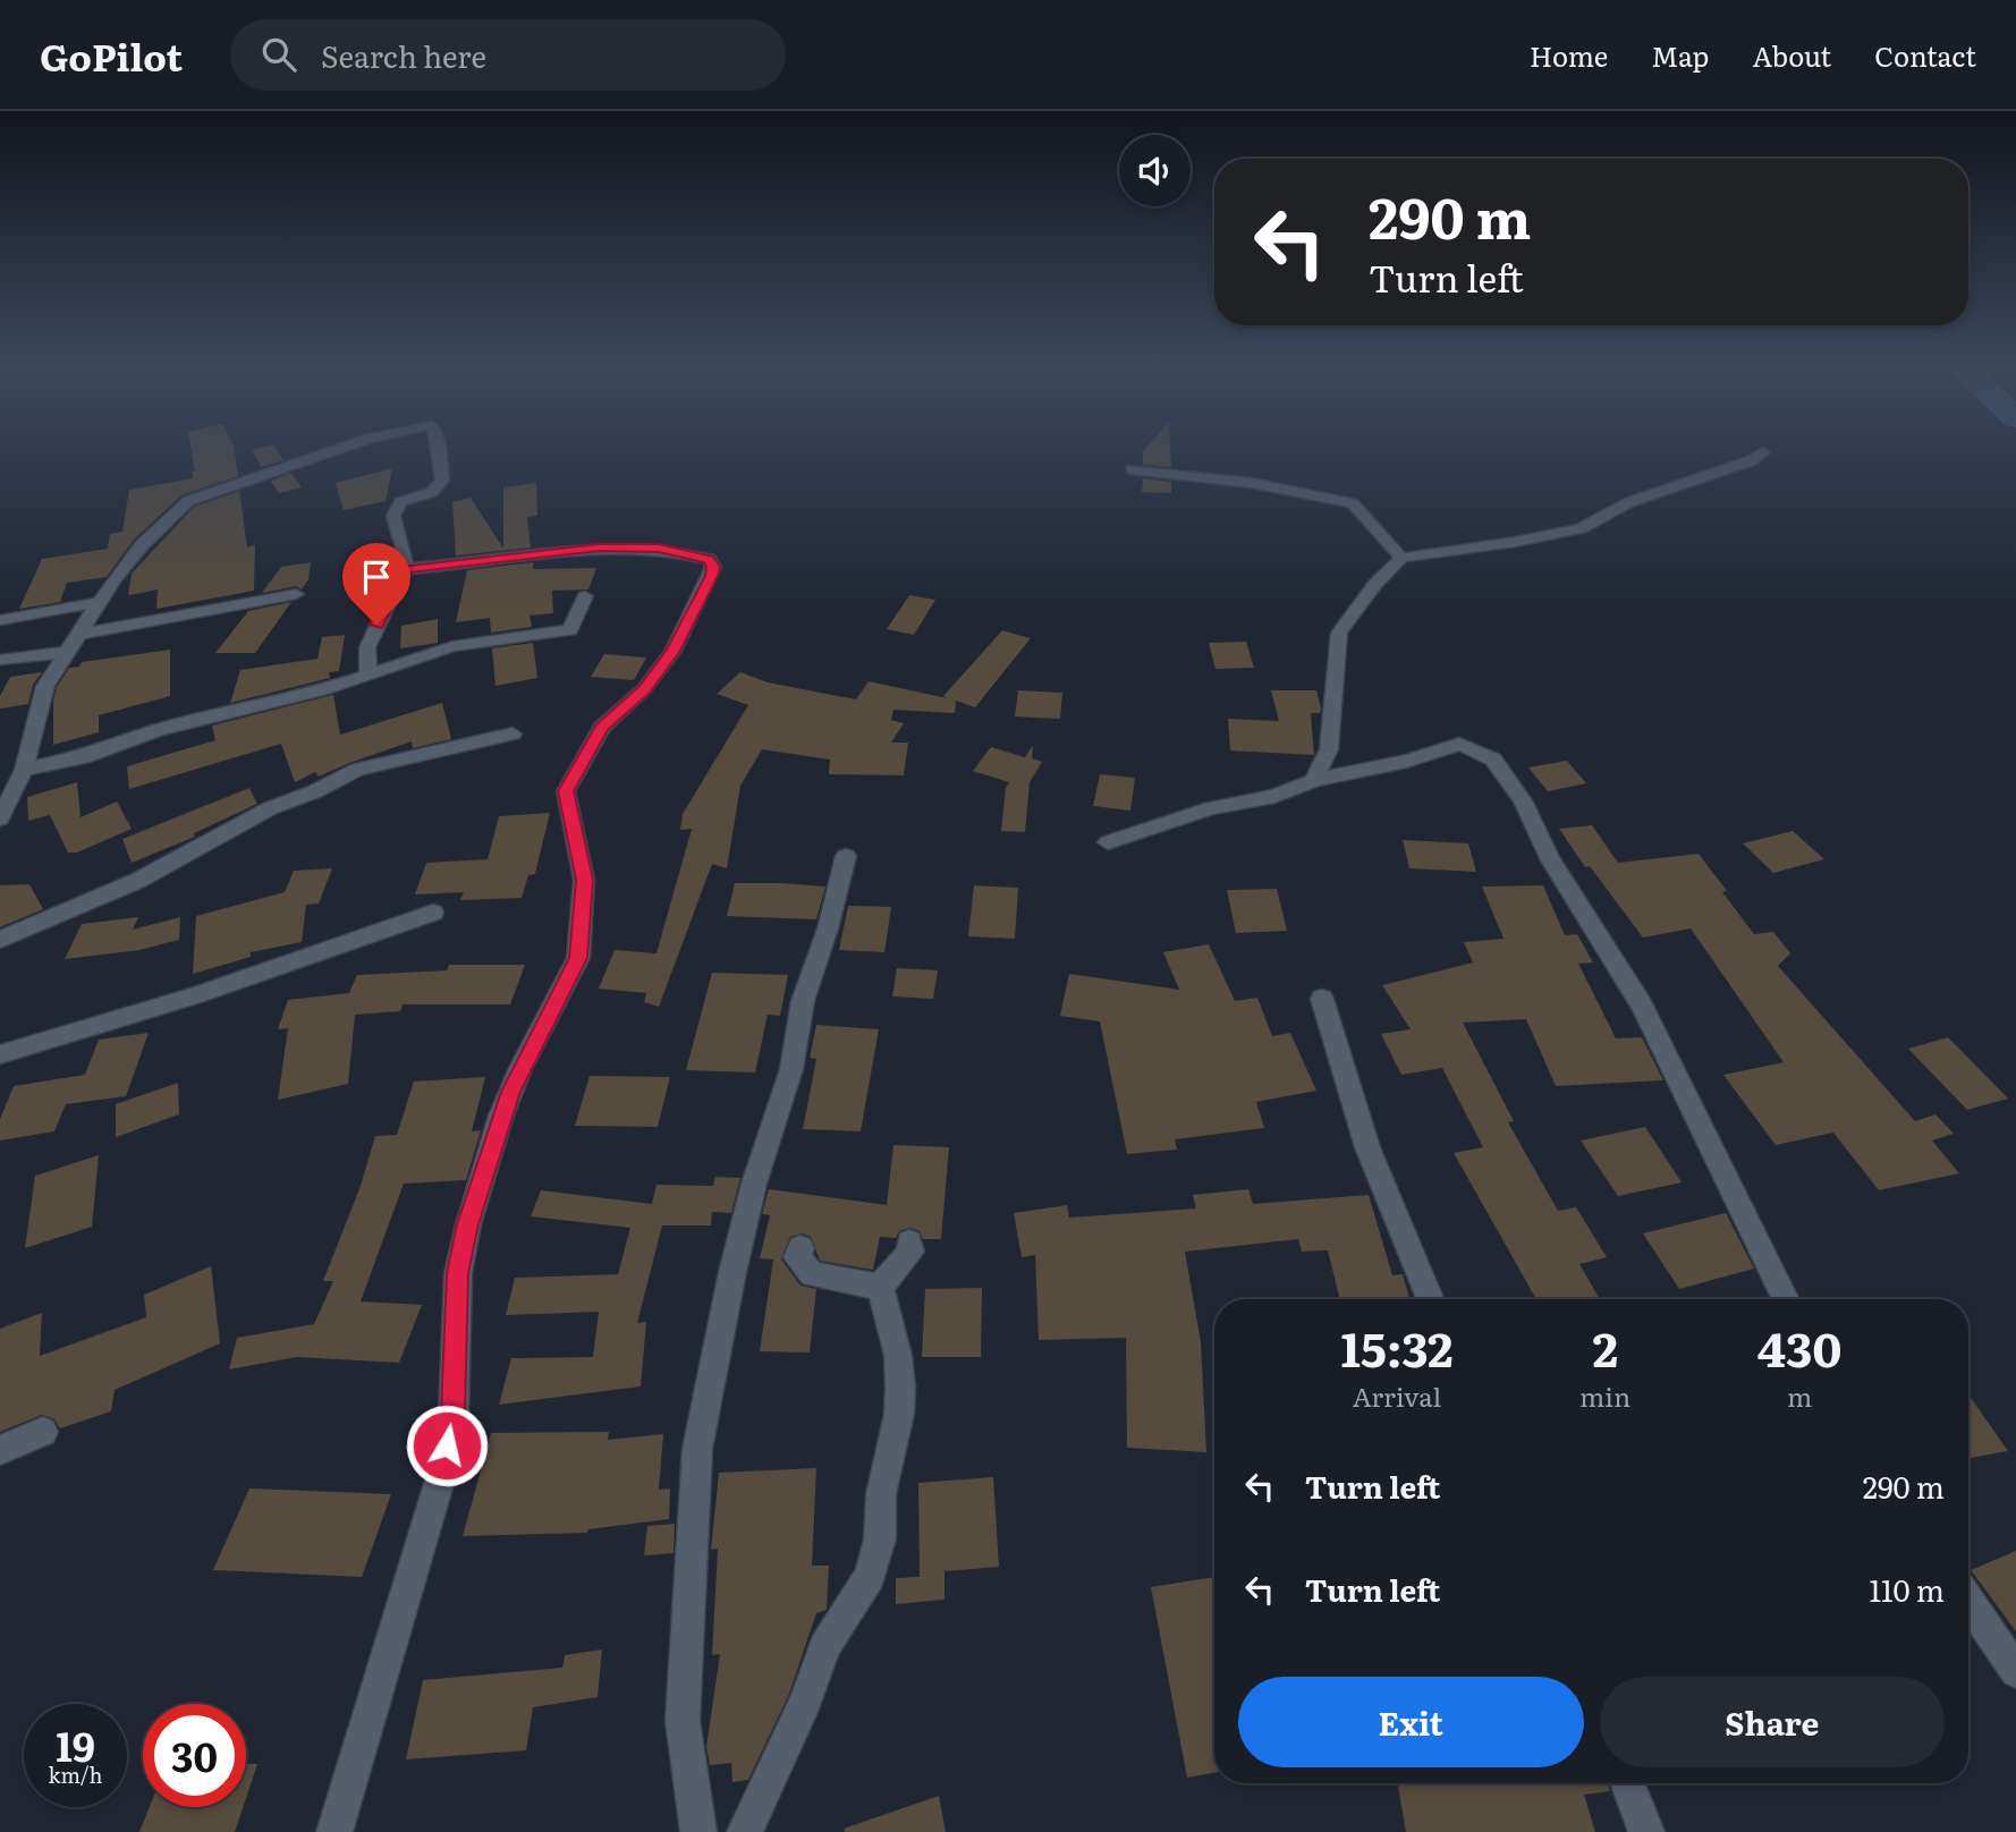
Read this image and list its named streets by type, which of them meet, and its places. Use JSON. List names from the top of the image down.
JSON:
{
  "page": {
    "header": "GoPilot",
    "search": "Search here",
    "nav": [
      "Home",
      "Map",
      "About",
      "Contact"
    ],
    "turn": ["290 m", "Turn left"],
    "eta": [
      "15:32",
      "Arrival",
      "2",
      "min",
      "430",
      "m"
    ],
    "list": [
      {
        "name": "Turn left",
        "value": "290 m"
      },
      {
        "name": "Turn left",
        "value": "110 m"
      }
    ],
    "buttons": ["Exit", "Share"],
    "speed": "19 km/h",
    "limit": "30"
  }
}
